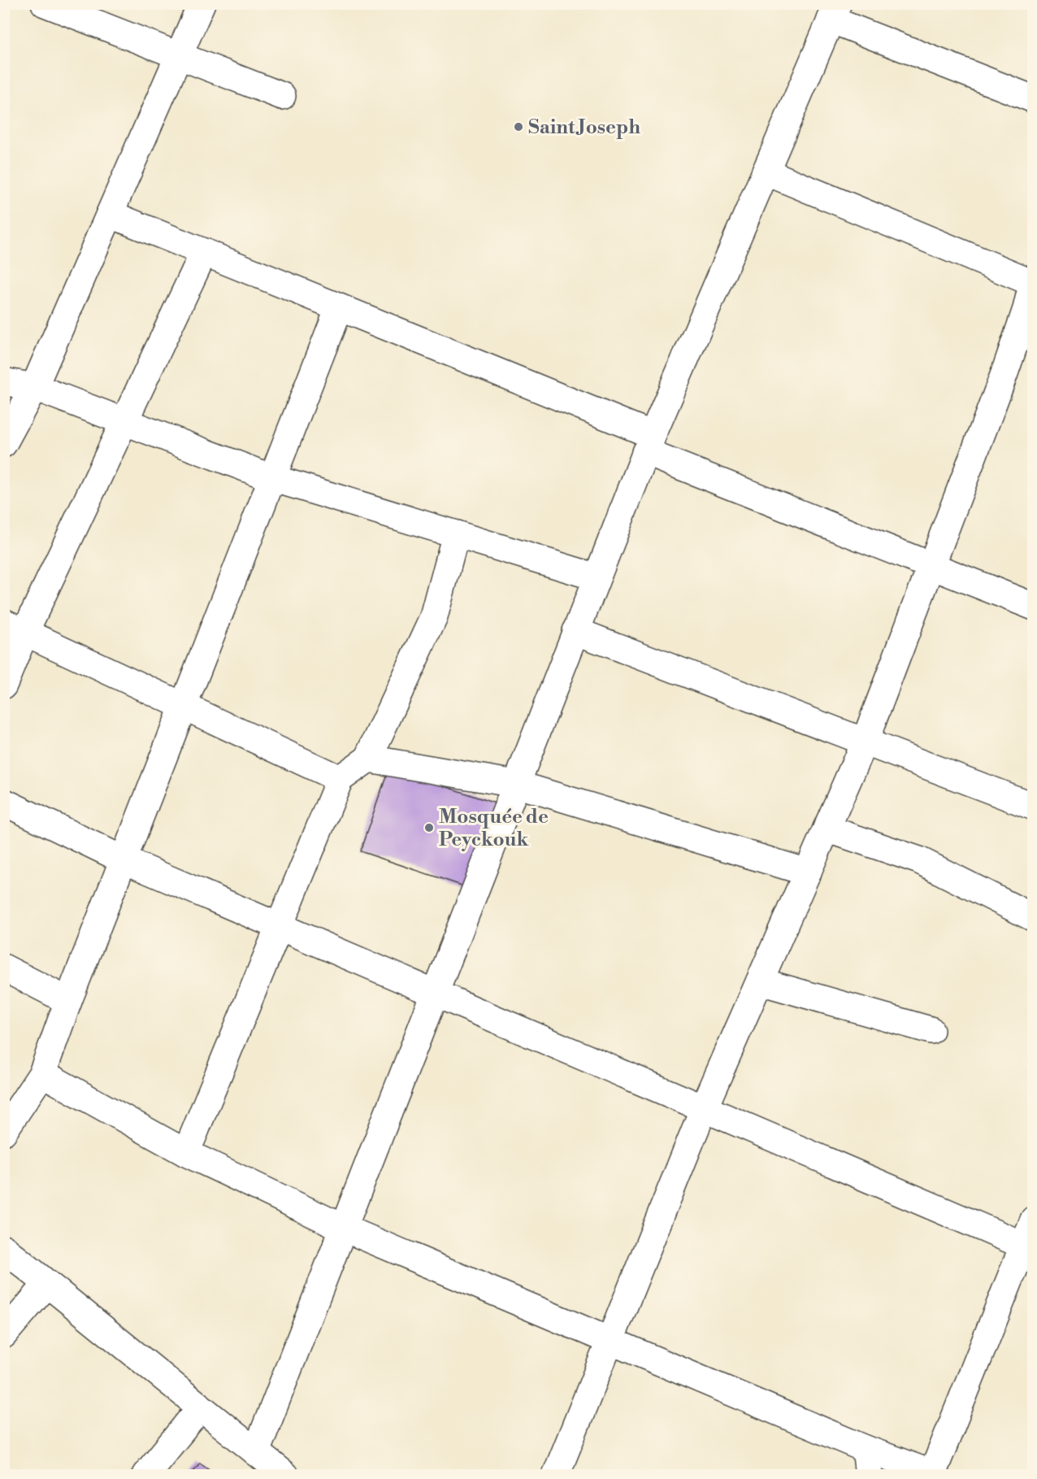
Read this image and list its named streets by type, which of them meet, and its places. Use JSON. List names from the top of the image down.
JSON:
{
  "places": ["Saint Joseph", "Mosquée de Peyckouk"]
}
